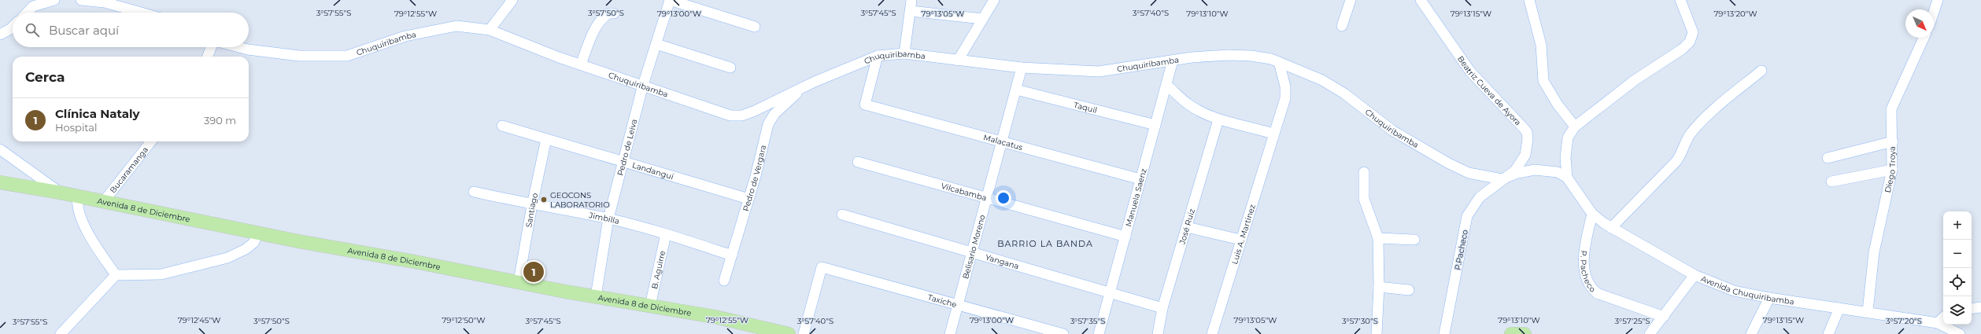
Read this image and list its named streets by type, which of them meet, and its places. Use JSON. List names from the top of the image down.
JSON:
{
  "streets": {
    "main road": ["Avenida 8 de Diciembre"],
    "street": [
      "Chuquiribamba",
      "Beatriz Cueva de Ayora",
      "Taquil",
      "Malacatus",
      "Pedro de Leiva",
      "Diego Troya",
      "Bucaramanga",
      "Landangui",
      "Pedro de Vergara",
      "Vilcabamba",
      "Manuela Saenz",
      "Santiago",
      "Jimbilla",
      "José Ruiz",
      "Luis A. Martinez",
      "Belisario Moreno",
      "P.Pacheco",
      "Yangana",
      "B. Aguirre",
      "P. Pacheco",
      "Avenida Chuquiribamba",
      "Taxiche"
    ]
  },
  "crossings": [
    ["Chuquiribamba", "Beatriz Cueva de Ayora"],
    ["Chuquiribamba", "Malacatus"],
    ["Chuquiribamba", "Pedro de Leiva"],
    ["Chuquiribamba", "Pedro de Vergara"],
    ["Chuquiribamba", "Manuela Saenz"],
    ["Chuquiribamba", "Luis A. Martinez"],
    ["Chuquiribamba", "Belisario Moreno"],
    ["Chuquiribamba", "P.Pacheco"],
    ["Beatriz Cueva de Ayora", "P.Pacheco"],
    ["Taquil", "Manuela Saenz"],
    ["Taquil", "Belisario Moreno"],
    ["Malacatus", "Manuela Saenz"],
    ["Malacatus", "Belisario Moreno"],
    ["Pedro de Leiva", "Landangui"],
    ["Pedro de Leiva", "Avenida 8 de Diciembre"],
    ["Pedro de Leiva", "Jimbilla"],
    ["Diego Troya", "Avenida Chuquiribamba"],
    ["Bucaramanga", "Avenida 8 de Diciembre"],
    ["Landangui", "Pedro de Vergara"],
    ["Landangui", "Santiago"],
    ["Pedro de Vergara", "Jimbilla"],
    ["Vilcabamba", "Manuela Saenz"],
    ["Vilcabamba", "Belisario Moreno"],
    ["Manuela Saenz", "Yangana"],
    ["Avenida 8 de Diciembre", "Santiago"],
    ["Avenida 8 de Diciembre", "B. Aguirre"],
    ["Santiago", "Jimbilla"],
    ["Jimbilla", "B. Aguirre"],
    ["José Ruiz", "Yangana"],
    ["Belisario Moreno", "Yangana"],
    ["Belisario Moreno", "Taxiche"],
    ["P. Pacheco", "Avenida Chuquiribamba"]
  ],
  "districts": ["BARRIO LA BANDA"],
  "places": ["GEOCONS LABORATORIO"],
  "north": "bottom right",
  "page": {
    "search": "Buscar aquí",
    "heading": "Cerca",
    "list": [
      {
        "mark": "1",
        "name": "Clínica Nataly",
        "note": "Hospital",
        "value": "390 m"
      }
    ],
    "map_buttons": ["+", "−"],
    "pins": "1"
  },
  "coordinates": [
    "3°57'55\"S",
    "3°57'50\"S",
    "3°57'45\"S",
    "3°57'40\"S",
    "79°12'55\"W",
    "79°13'00\"W",
    "79°13'05\"W",
    "79°13'10\"W",
    "79°13'15\"W",
    "79°13'20\"W",
    "79°12'45\"W",
    "79°12'50\"W",
    "3°57'35\"S",
    "3°57'30\"S",
    "3°57'25\"S",
    "3°57'20\"S"
  ]
}
